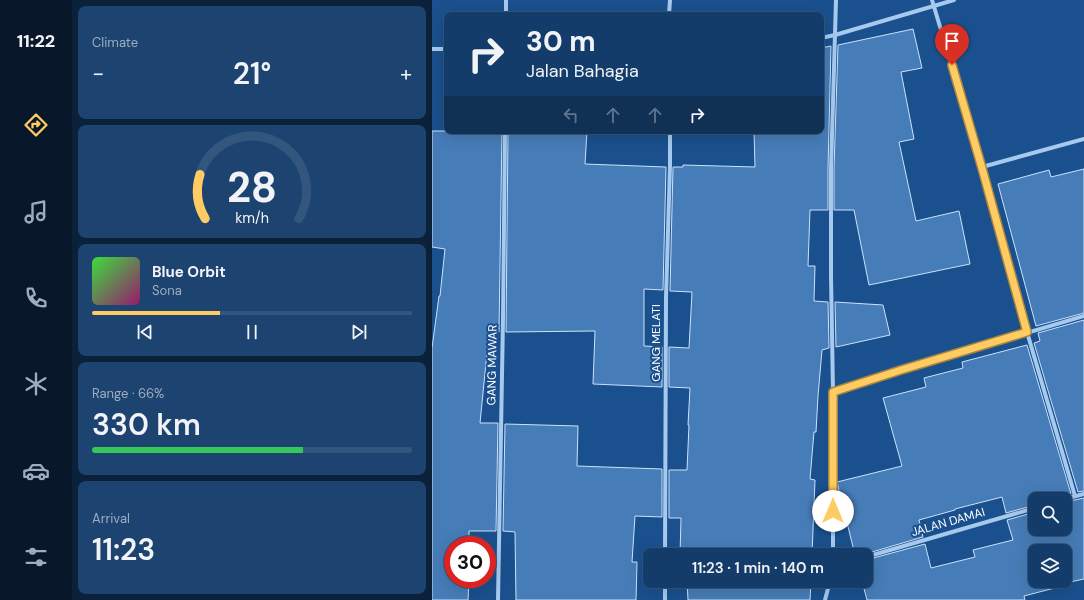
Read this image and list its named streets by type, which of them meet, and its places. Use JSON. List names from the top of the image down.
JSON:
{
  "streets": {
    "street": ["GANG MELATI", "GANG MAWAR", "JALAN DAMAI"]
  },
  "page": {
    "tabs": "11:22",
    "tile": [
      "Climate",
      ["Range · 66%", "330 km"],
      ["Arrival", "11:23"]
    ],
    "turn": ["30 m", "Jalan Bahagia"],
    "heat": ["−", "21°", "+"],
    "song": ["Blue Orbit", "Sona"],
    "limit": "30",
    "trip": "11:23 · 1 min · 140 m",
    "gauge": ["28", "km/h"]
  }
}
